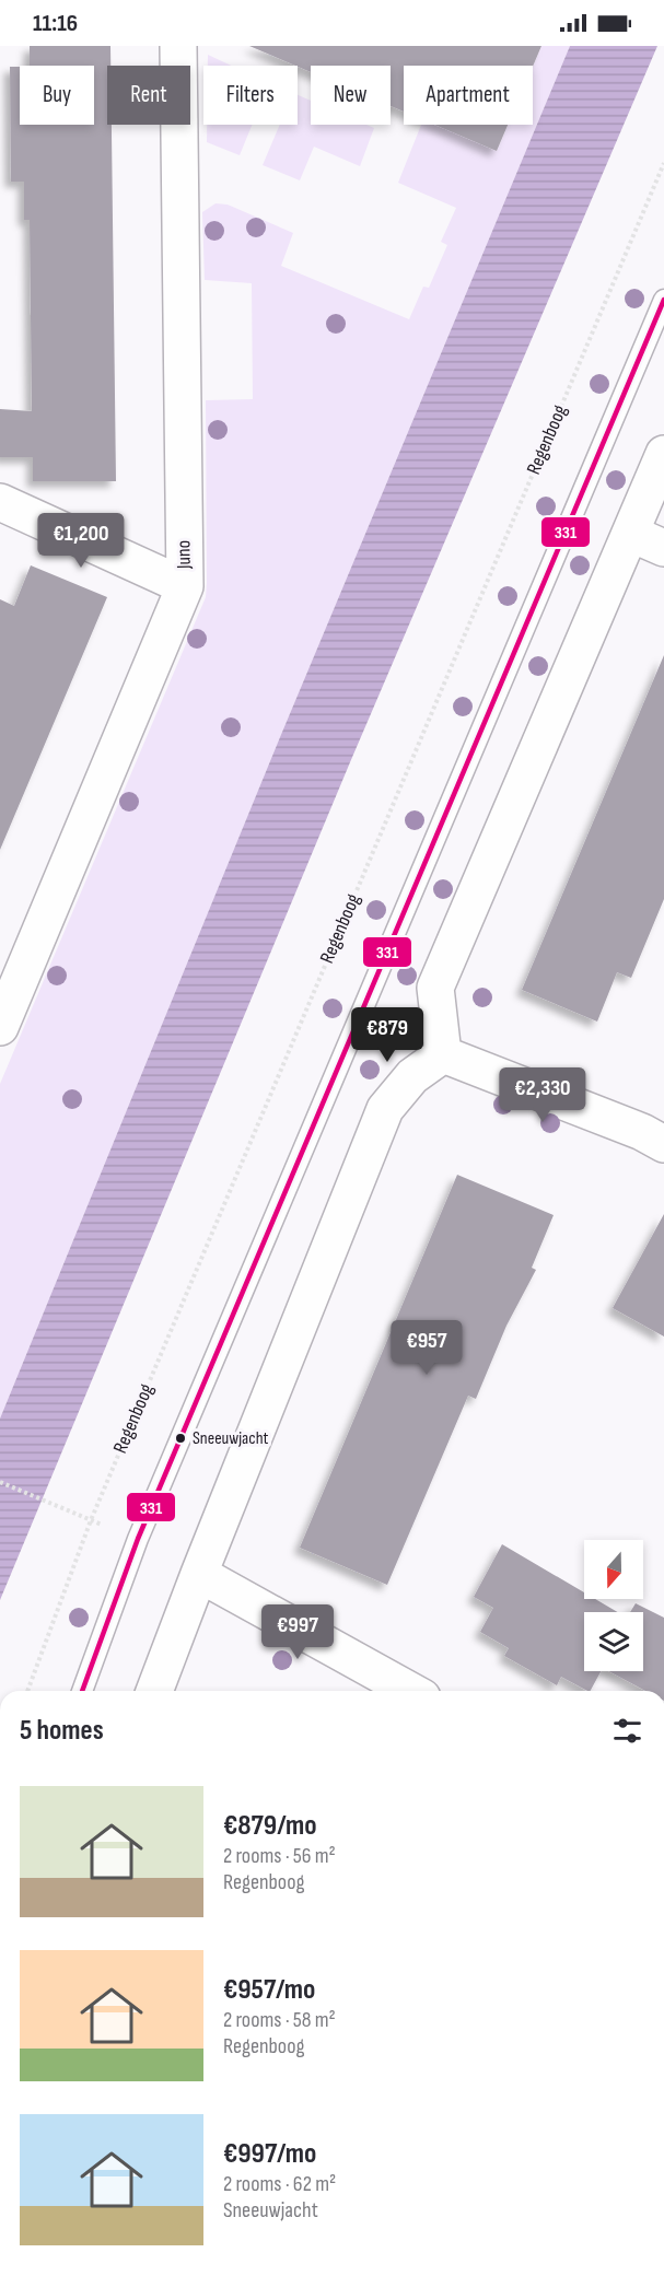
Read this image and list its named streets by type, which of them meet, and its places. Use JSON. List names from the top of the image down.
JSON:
{
  "streets": {
    "street": ["Juno"],
    "path": ["Regenboog"]
  },
  "places": ["Sneeuwjacht"],
  "lines": ["transit line 331"],
  "north": "bottom",
  "page": {
    "status": "11:16",
    "chip": [
      "Buy",
      "Rent",
      "Filters",
      "New",
      "Apartment"
    ],
    "price": [
      "€1,200",
      "€879",
      "€2,330",
      "€957",
      "€997"
    ],
    "heading": "5 homes",
    "list": [
      {
        "name": "€879/mo",
        "note": "2 rooms · 56 m² · Regenboog"
      },
      {
        "name": "€957/mo",
        "note": "2 rooms · 58 m² · Regenboog"
      },
      {
        "name": "€997/mo",
        "note": "2 rooms · 62 m² · Sneeuwjacht"
      }
    ]
  }
}
